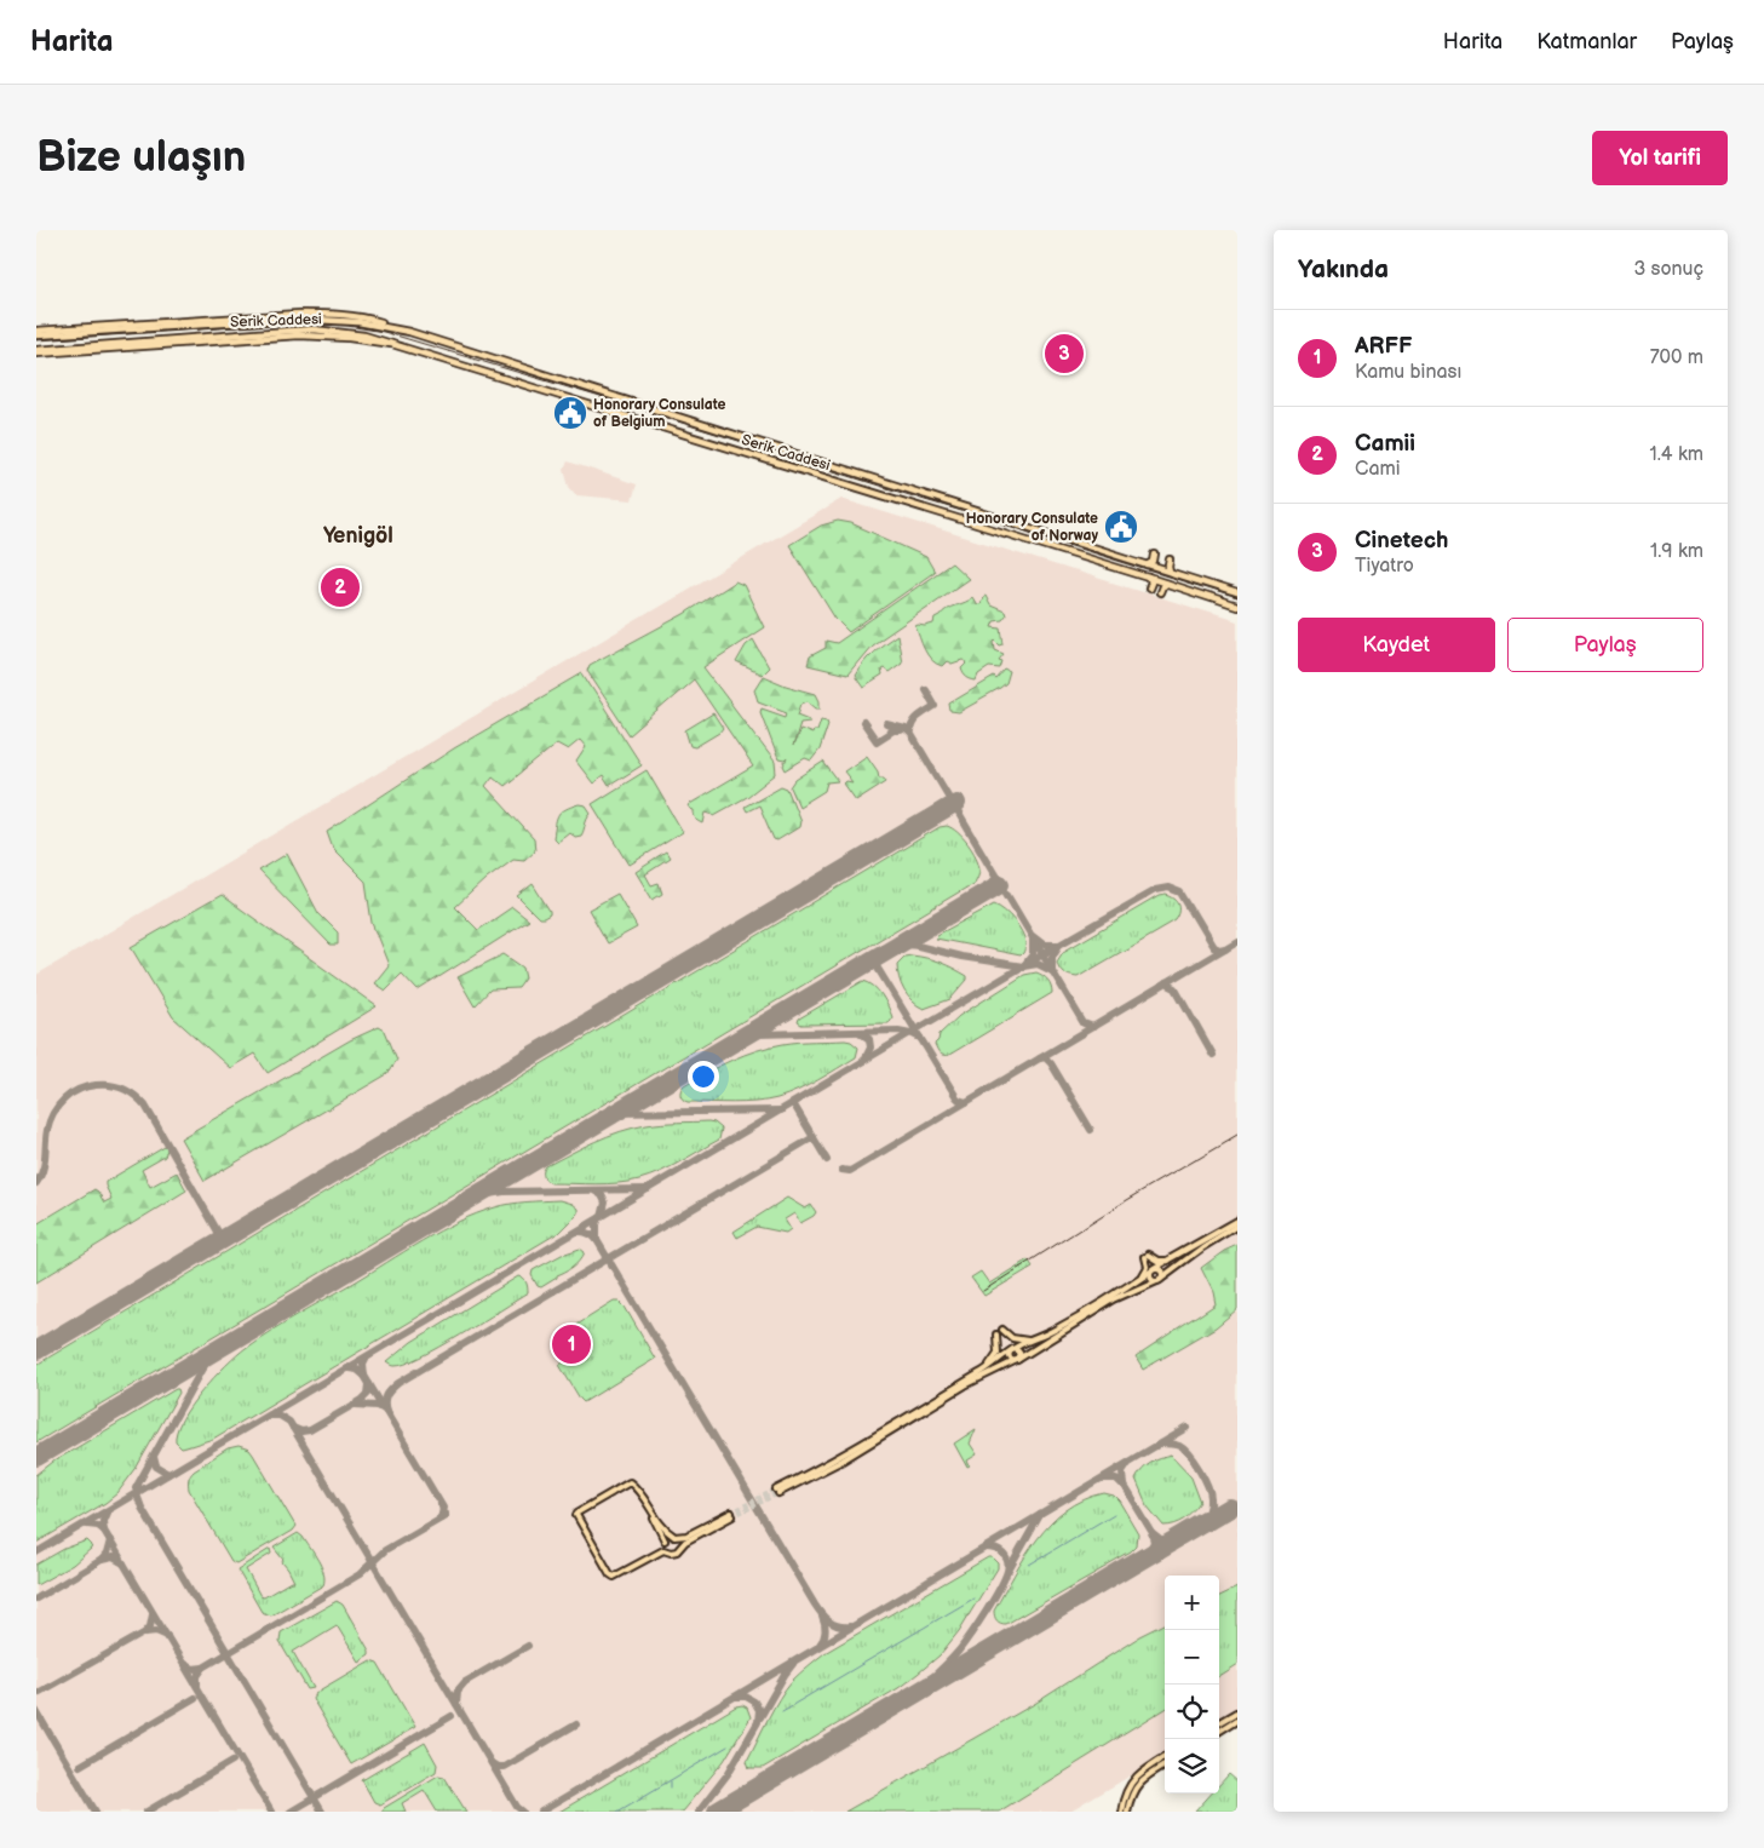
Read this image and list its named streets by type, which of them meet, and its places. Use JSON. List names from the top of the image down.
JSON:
{
  "streets": {
    "highway": ["Serik Caddesi"]
  },
  "districts": ["Yenigöl"],
  "places": {
    "public building": ["Honorary Consulate of Belgium", "Honorary Consulate of Norway"]
  },
  "page": {
    "header": "Harita",
    "nav": ["Harita", "Katmanlar", "Paylaş"],
    "buttons": [
      "Yol tarifi",
      ["Kaydet", "Paylaş"]
    ],
    "title": "Bize ulaşın",
    "heading": ["Yakında", "3 sonuç"],
    "list": [
      {
        "mark": "1",
        "name": "ARFF",
        "note": "Kamu binası",
        "value": "700 m"
      },
      {
        "mark": "2",
        "name": "Camii",
        "note": "Cami",
        "value": "1.4 km"
      },
      {
        "mark": "3",
        "name": "Cinetech",
        "note": "Tiyatro",
        "value": "1.9 km"
      }
    ],
    "pins": ["3", "2", "1"],
    "map_buttons": ["+", "−"]
  }
}
